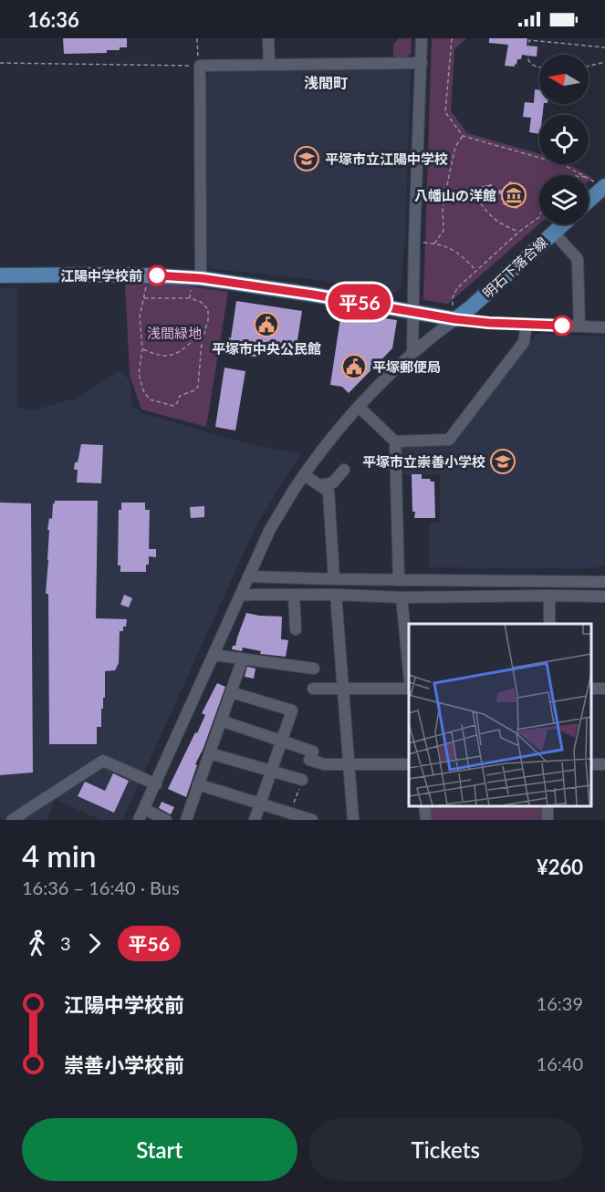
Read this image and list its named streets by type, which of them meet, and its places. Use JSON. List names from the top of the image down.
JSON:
{
  "streets": {
    "main road": ["明石下落合線"]
  },
  "districts": ["浅間町"],
  "parks": ["浅間緑地"],
  "places": {
    "school or university": ["平塚市立江陽中学校", "平塚市立崇善小学校"],
    "museum": ["八幡山の洋館"],
    "other": ["江陽中学校前"],
    "public building": ["平塚市中央公民館", "平塚郵便局"]
  },
  "lines": ["bus line 平56"],
  "north": "left",
  "page": {
    "status": "16:36",
    "on_map": "平56",
    "heading": ["4 min", "16:36 – 16:40 · Bus", "¥260"],
    "legs": ["3", "平56"],
    "list": [
      {
        "name": "江陽中学校前",
        "value": "16:39"
      },
      {
        "name": "崇善小学校前",
        "value": "16:40"
      }
    ],
    "buttons": ["Start", "Tickets"]
  }
}
